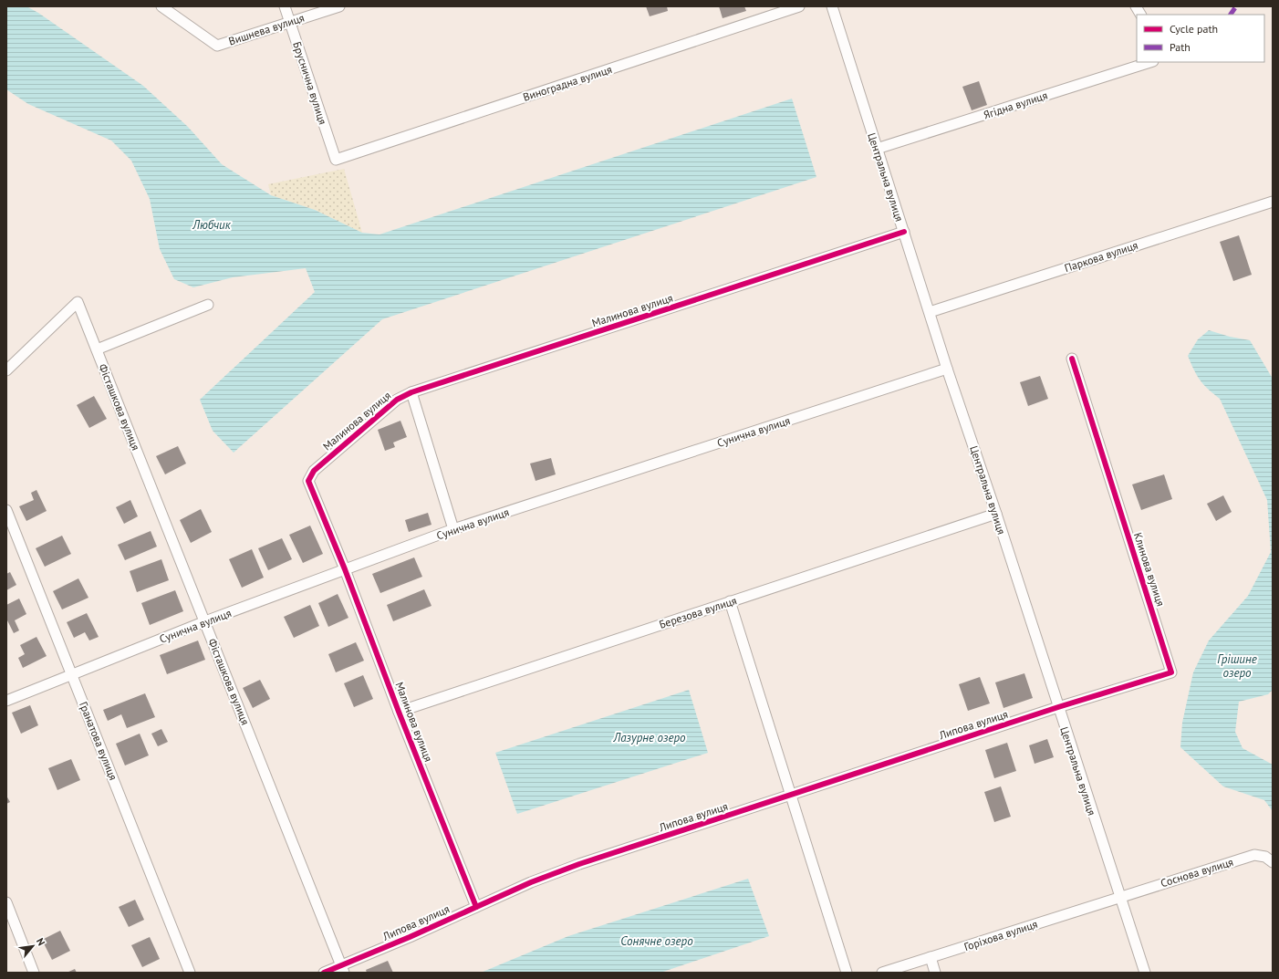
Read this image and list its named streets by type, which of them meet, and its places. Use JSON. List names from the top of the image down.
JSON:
{
  "streets": {
    "street": [
      "Вишнева вулиця",
      "Бруснична вулиця",
      "Виноградна вулиця",
      "Ягідна вулиця",
      "Центральна вулиця",
      "Паркова вулиця",
      "Малинова вулиця",
      "Фісташкова вулиця",
      "Сунична вулиця",
      "Клинова вулиця",
      "Березова вулиця",
      "Липова вулиця",
      "Гранатова вулиця",
      "Соснова вулиця",
      "Горіхова вулиця"
    ]
  },
  "crossings": [
    ["Вишнева вулиця", "Бруснична вулиця"],
    ["Бруснична вулиця", "Виноградна вулиця"],
    ["Ягідна вулиця", "Центральна вулиця"],
    ["Центральна вулиця", "Паркова вулиця"],
    ["Центральна вулиця", "Малинова вулиця"],
    ["Центральна вулиця", "Сунична вулиця"],
    ["Центральна вулиця", "Клинова вулиця"],
    ["Центральна вулиця", "Березова вулиця"],
    ["Центральна вулиця", "Липова вулиця"],
    ["Центральна вулиця", "Соснова вулиця"],
    ["Центральна вулиця", "Горіхова вулиця"],
    ["Малинова вулиця", "Сунична вулиця"],
    ["Малинова вулиця", "Березова вулиця"],
    ["Малинова вулиця", "Липова вулиця"],
    ["Фісташкова вулиця", "Сунична вулиця"],
    ["Фісташкова вулиця", "Липова вулиця"],
    ["Сунична вулиця", "Гранатова вулиця"],
    ["Клинова вулиця", "Липова вулиця"],
    ["Соснова вулиця", "Горіхова вулиця"]
  ],
  "water": [
    "Любчик",
    "Грішине озеро",
    "Лазурне озеро",
    "Сонячне озеро"
  ],
  "legend": ["Cycle path", "Path"],
  "north": "top right"
}
